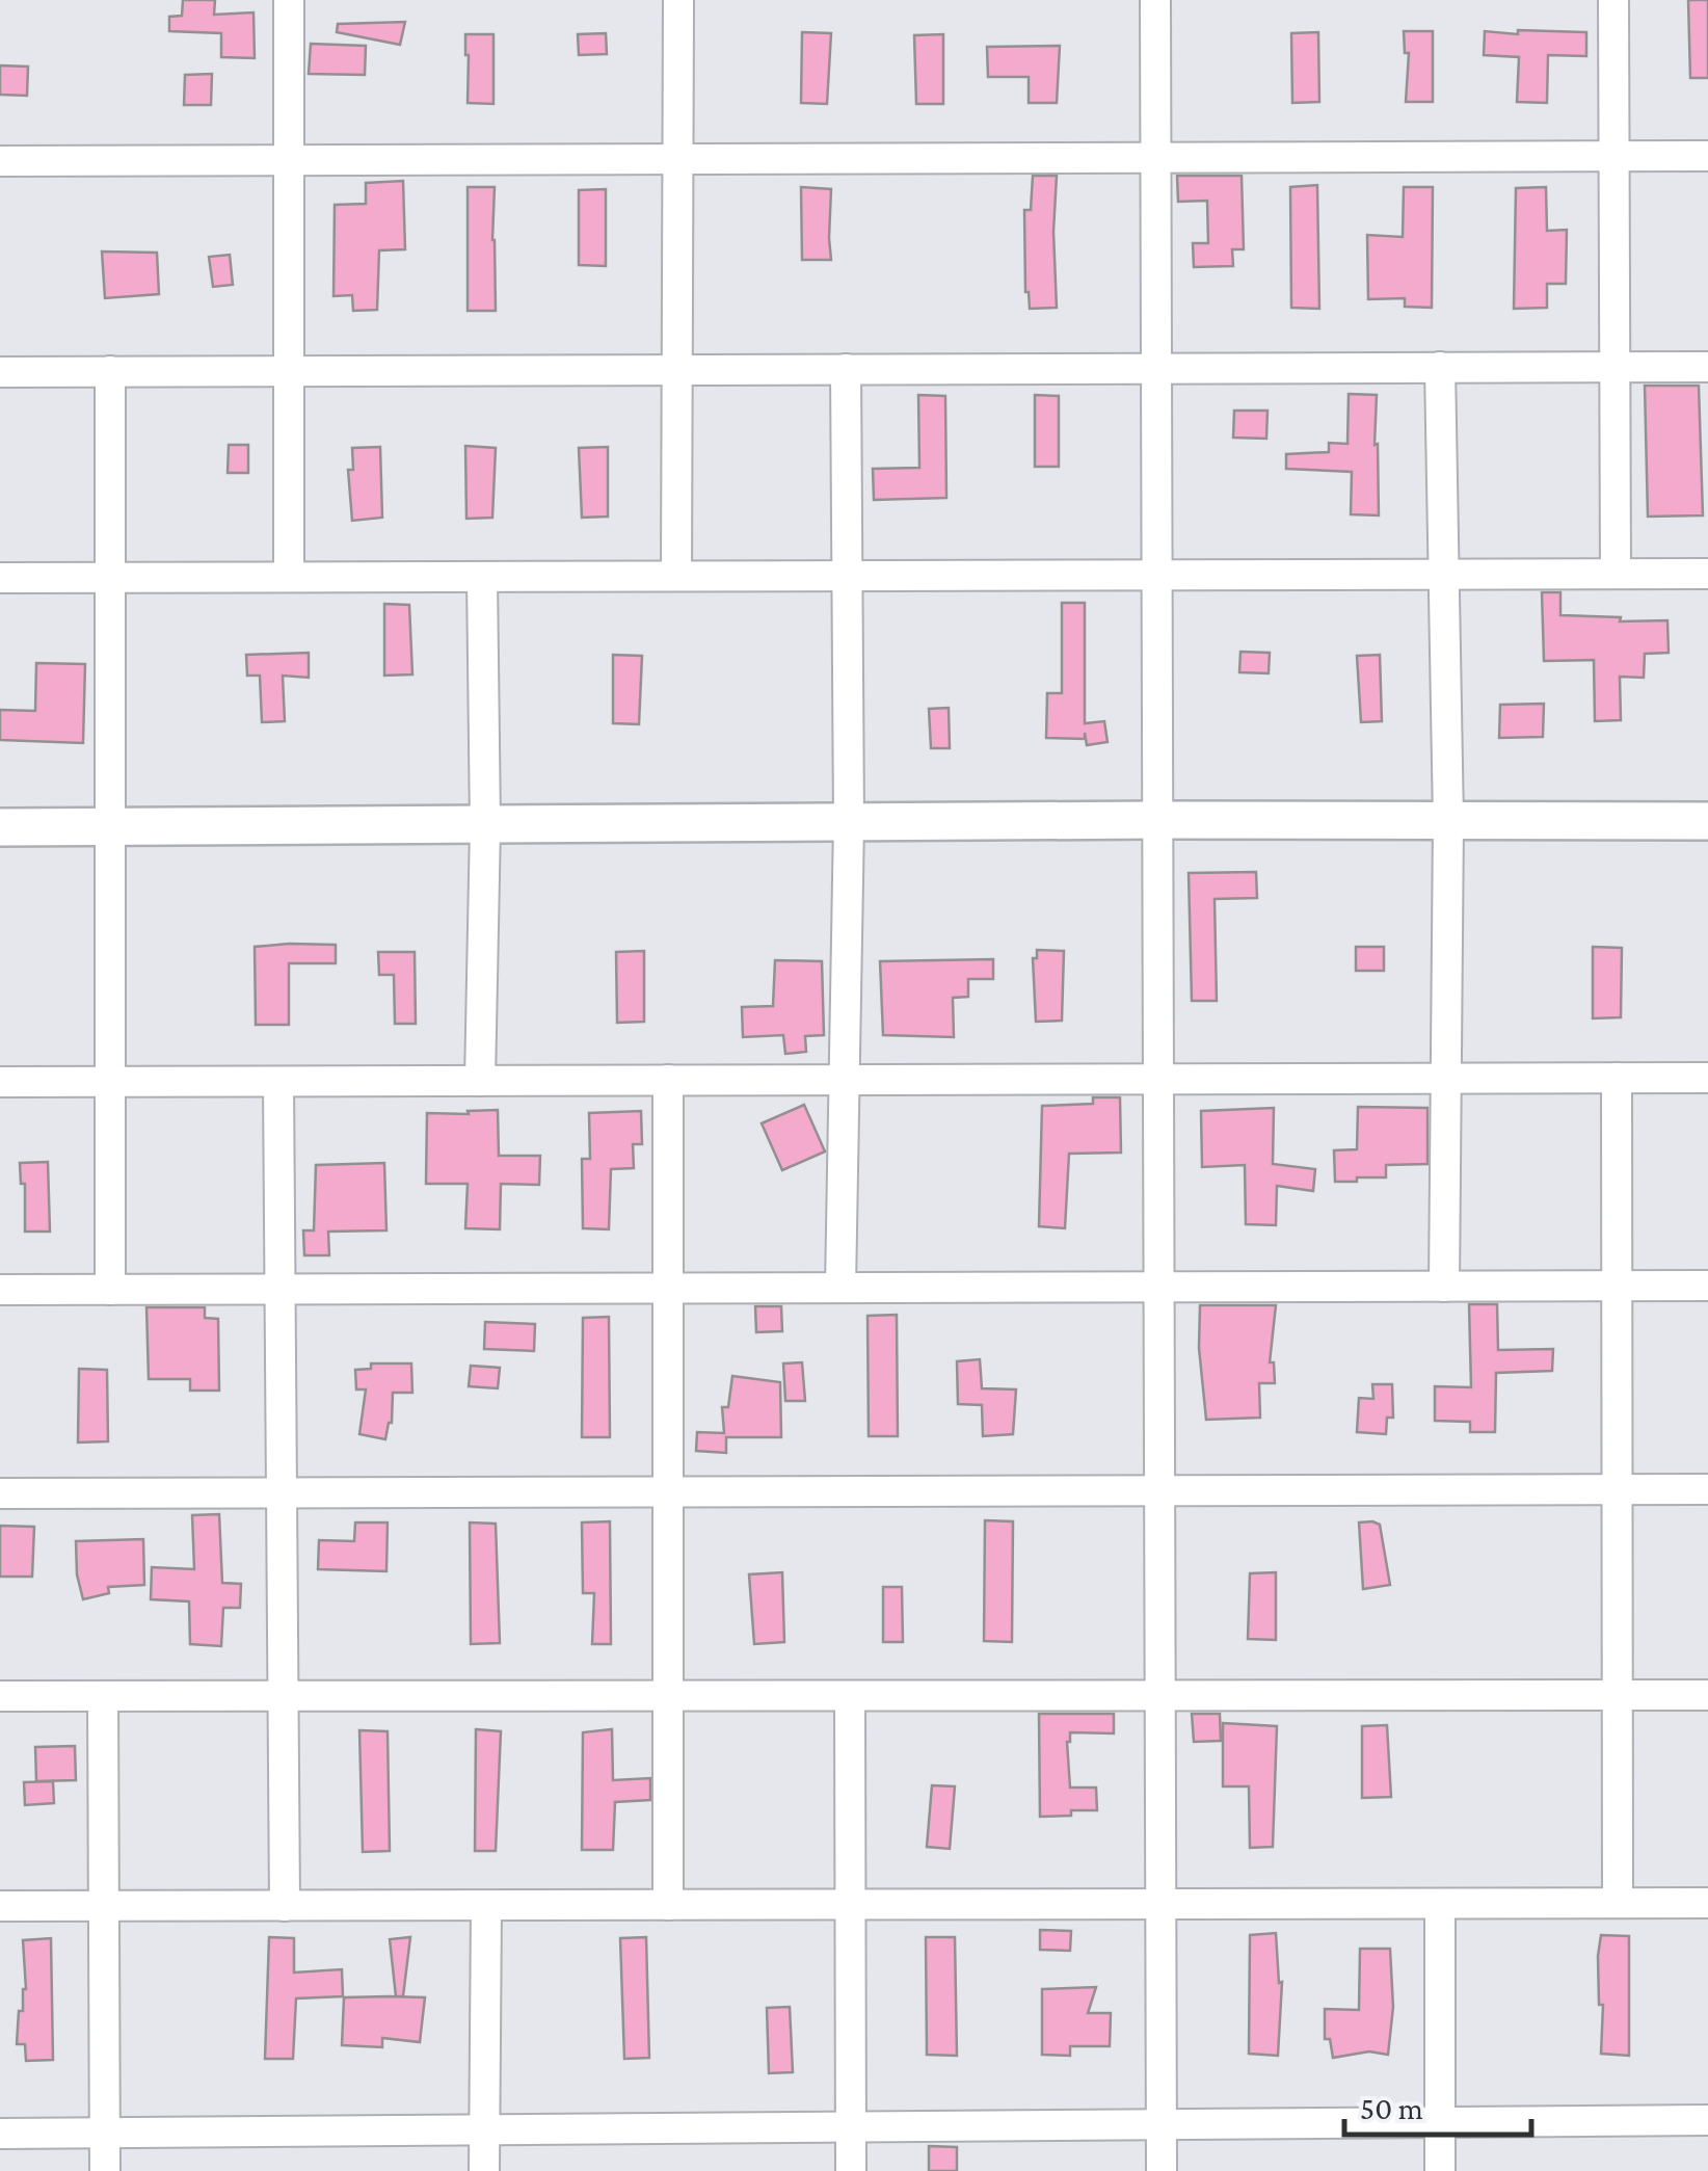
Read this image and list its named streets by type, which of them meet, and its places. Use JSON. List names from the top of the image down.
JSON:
{
  "scale_bar": "50 m"
}
